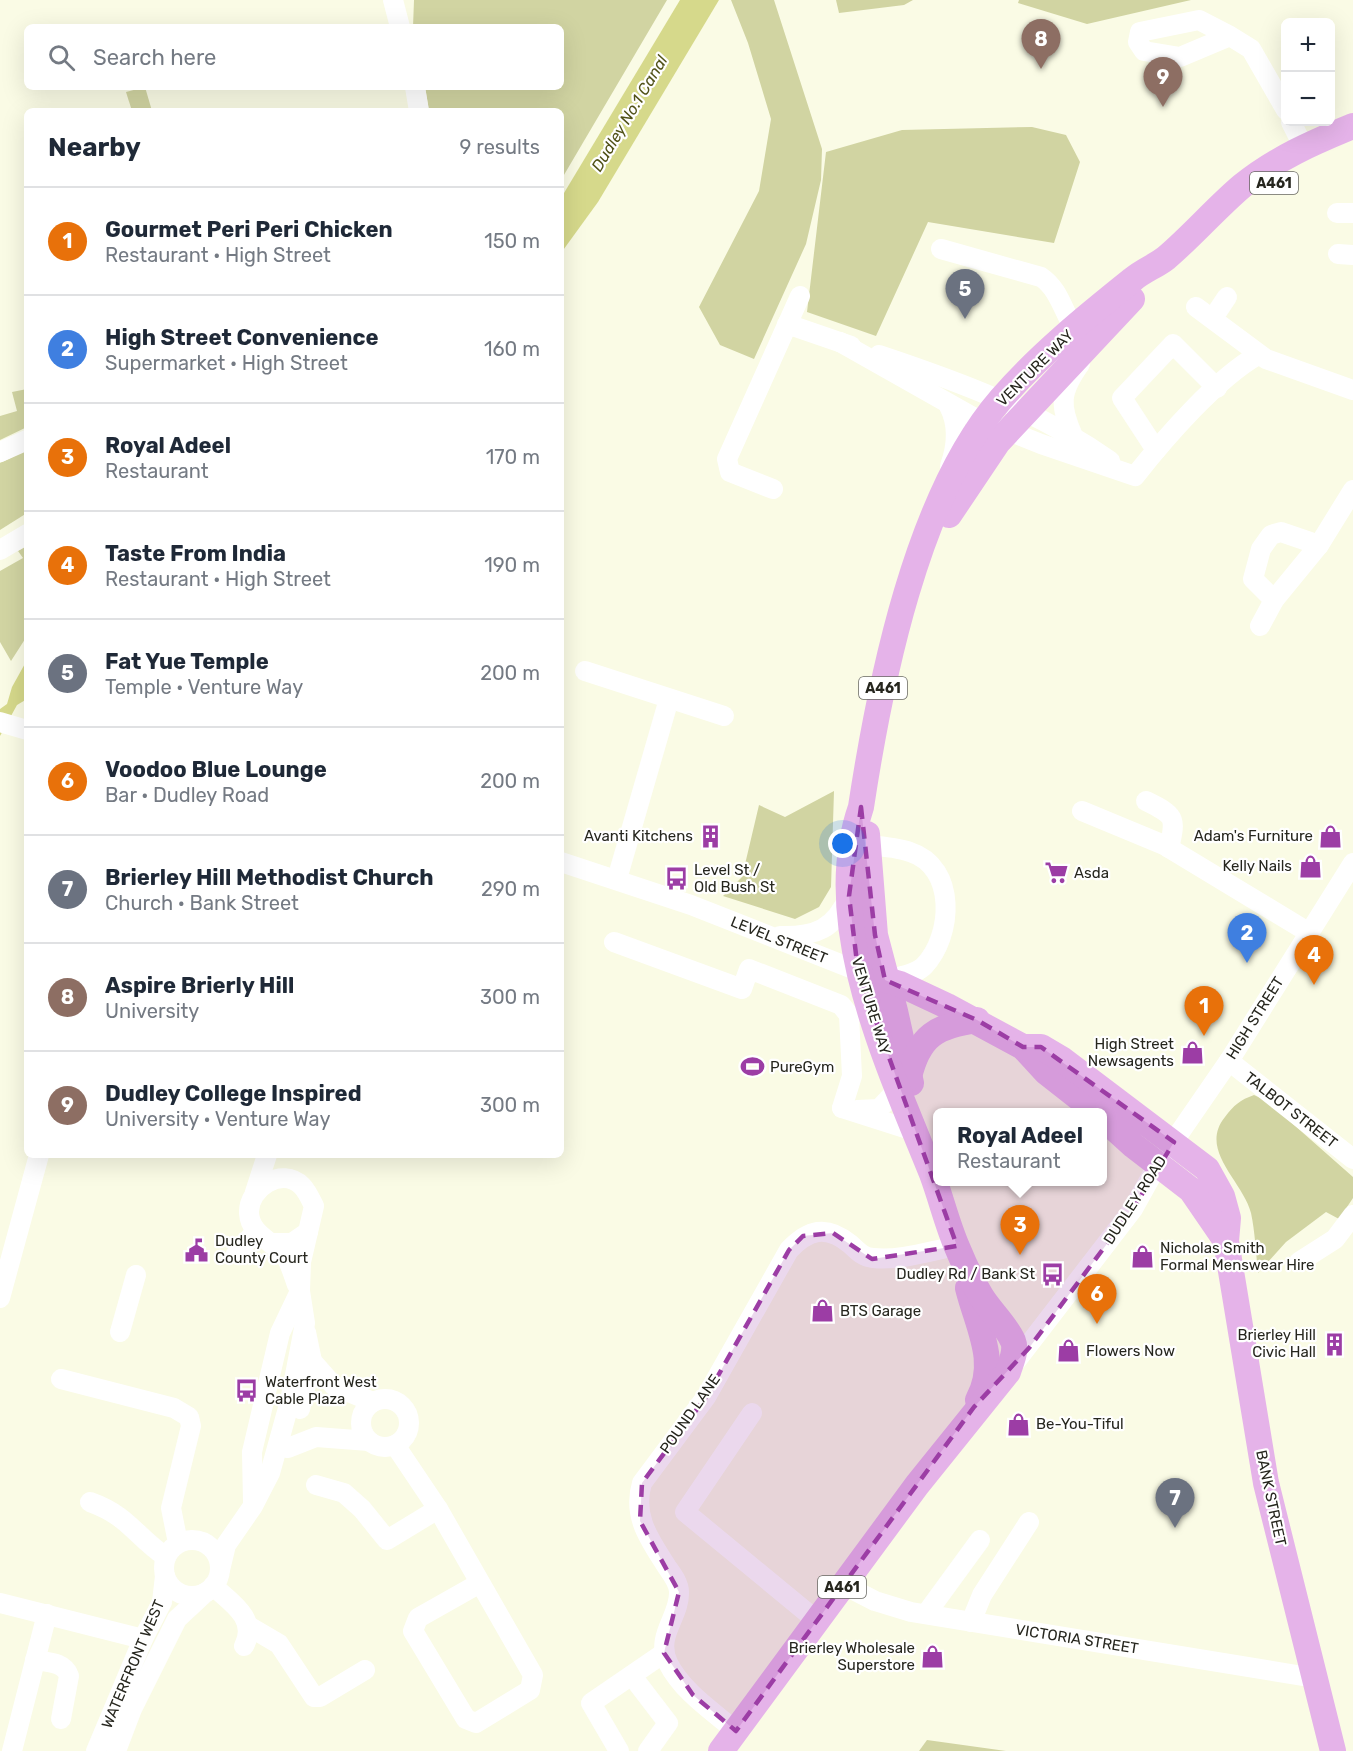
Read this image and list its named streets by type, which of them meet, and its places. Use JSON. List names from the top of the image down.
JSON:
{
  "streets": {
    "main road": [
      "A461",
      "VENTURE WAY",
      "LEVEL STREET",
      "BANK STREET"
    ],
    "street": [
      "HIGH STREET",
      "TALBOT STREET",
      "DUDLEY ROAD",
      "POUND LANE",
      "VICTORIA STREET",
      "WATERFRONT WEST"
    ]
  },
  "crossings": [
    ["A461", "VENTURE WAY"],
    ["A461", "DUDLEY ROAD"],
    ["A461", "VICTORIA STREET"],
    ["VENTURE WAY", "LEVEL STREET"],
    ["VENTURE WAY", "POUND LANE"],
    ["LEVEL STREET", "HIGH STREET"],
    ["LEVEL STREET", "DUDLEY ROAD"],
    ["LEVEL STREET", "BANK STREET"],
    ["HIGH STREET", "TALBOT STREET"],
    ["HIGH STREET", "DUDLEY ROAD"],
    ["HIGH STREET", "BANK STREET"],
    ["DUDLEY ROAD", "BANK STREET"],
    ["BANK STREET", "VICTORIA STREET"]
  ],
  "water": ["Dudley No.1 Canal"],
  "places": {
    "building": ["Avanti Kitchens", "Brierley Hill Civic Hall"],
    "shop": [
      "Adam's Furniture",
      "Kelly Nails",
      "High Street Newsagents",
      "Nicholas Smith Formal Menswear Hire",
      "BTS Garage",
      "Flowers Now",
      "Be-You-Tiful",
      "Brierley Wholesale Superstore"
    ],
    "supermarket": ["Asda"],
    "bus stop": ["Level St / Old Bush St", "Dudley Rd / Bank St", "Waterfront West Cable Plaza"],
    "sports": ["PureGym"],
    "public building": ["Dudley County Court"]
  },
  "page": {
    "map_buttons": ["+", "−"],
    "pins": [
      "8",
      "9",
      "5",
      "2",
      "4",
      "1",
      "3",
      "6",
      "7"
    ],
    "search": "Search here",
    "heading": ["Nearby", "9 results"],
    "list": [
      {
        "mark": "1",
        "name": "Gourmet Peri Peri Chicken",
        "note": "Restaurant · High Street",
        "value": "150 m"
      },
      {
        "mark": "2",
        "name": "High Street Convenience",
        "note": "Supermarket · High Street",
        "value": "160 m"
      },
      {
        "mark": "3",
        "name": "Royal Adeel",
        "note": "Restaurant",
        "value": "170 m"
      },
      {
        "mark": "4",
        "name": "Taste From India",
        "note": "Restaurant · High Street",
        "value": "190 m"
      },
      {
        "mark": "5",
        "name": "Fat Yue Temple",
        "note": "Temple · Venture Way",
        "value": "200 m"
      },
      {
        "mark": "6",
        "name": "Voodoo Blue Lounge",
        "note": "Bar · Dudley Road",
        "value": "200 m"
      },
      {
        "mark": "7",
        "name": "Brierley Hill Methodist Church",
        "note": "Church · Bank Street",
        "value": "290 m"
      },
      {
        "mark": "8",
        "name": "Aspire Brierly Hill",
        "note": "University",
        "value": "300 m"
      },
      {
        "mark": "9",
        "name": "Dudley College Inspired",
        "note": "University · Venture Way",
        "value": "300 m"
      }
    ],
    "popup": ["Royal Adeel", "Restaurant"]
  }
}
